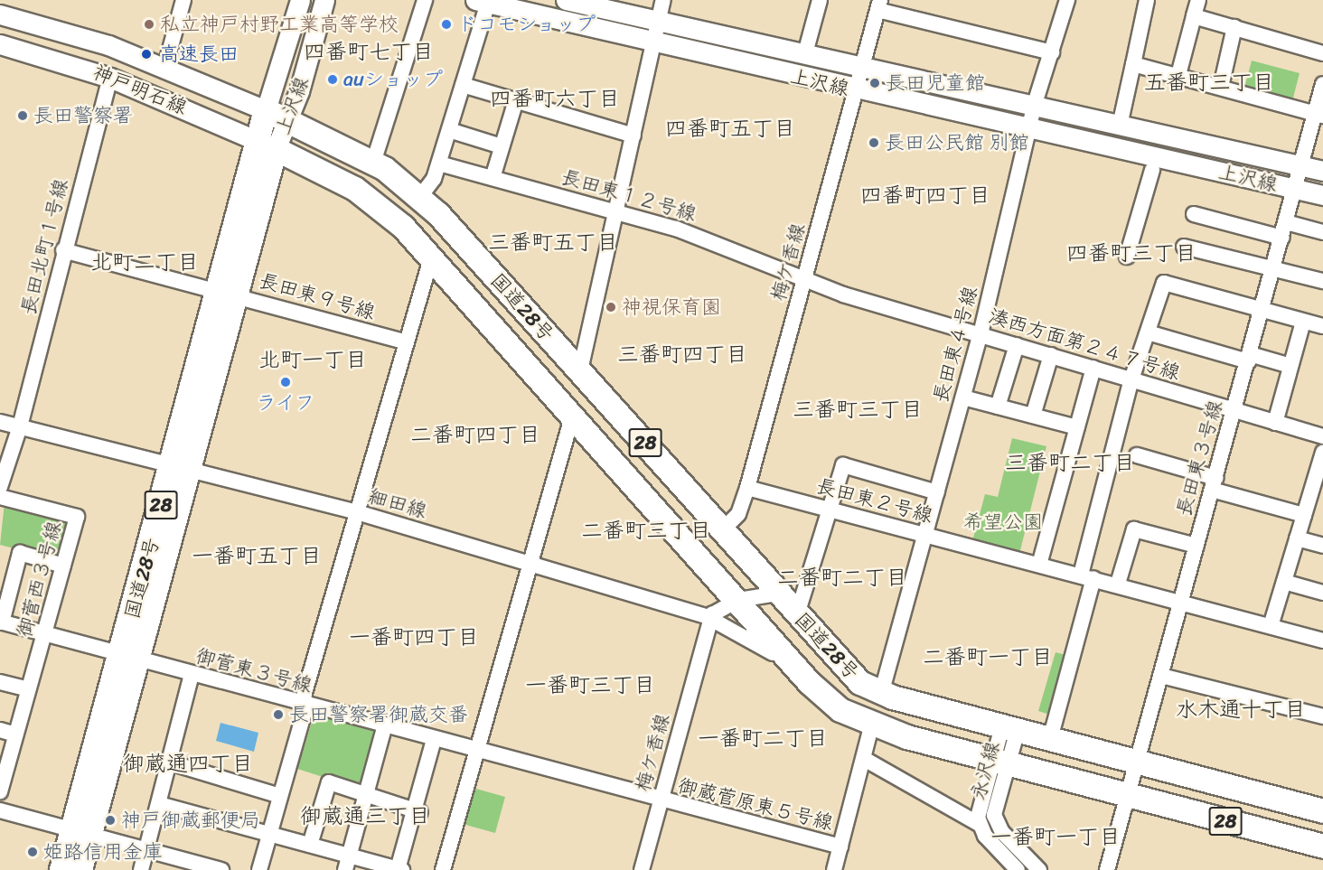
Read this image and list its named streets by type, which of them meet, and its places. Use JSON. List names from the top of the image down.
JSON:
{
  "streets": {
    "highway": ["国道28号", "28"],
    "main road": ["上沢線", "神戸明石線"],
    "street": [
      "長田東１２号線",
      "長田北町１号線",
      "梅ケ香線",
      "長田東９号線",
      "長田東４号線",
      "湊西方面第２４７号線",
      "長田東３号線",
      "長田東２号線",
      "細田線",
      "御菅西３号線",
      "御菅東３号線",
      "永沢線",
      "御蔵菅原東５号線"
    ]
  },
  "crossings": [
    ["上沢線", "神戸明石線"],
    ["上沢線", "梅ケ香線"],
    ["上沢線", "国道28号"],
    ["上沢線", "長田東４号線"],
    ["上沢線", "長田東３号線"],
    ["神戸明石線", "長田北町１号線"],
    ["神戸明石線", "国道28号"],
    ["長田東１２号線", "梅ケ香線"],
    ["長田東１２号線", "湊西方面第２４７号線"],
    ["長田北町１号線", "長田東９号線"],
    ["長田北町１号線", "細田線"],
    ["梅ケ香線", "国道28号"],
    ["梅ケ香線", "湊西方面第２４７号線"],
    ["梅ケ香線", "長田東２号線"],
    ["梅ケ香線", "細田線"],
    ["梅ケ香線", "御蔵菅原東５号線"],
    ["長田東９号線", "国道28号"],
    ["国道28号", "長田東４号線"],
    ["国道28号", "長田東３号線"],
    ["国道28号", "細田線"],
    ["国道28号", "御菅東３号線"],
    ["国道28号", "永沢線"],
    ["長田東４号線", "湊西方面第２４７号線"],
    ["長田東４号線", "長田東２号線"],
    ["湊西方面第２４７号線", "長田東３号線"],
    ["長田東３号線", "長田東２号線"],
    ["御菅西３号線", "御菅東３号線"],
    ["御菅東３号線", "御蔵菅原東５号線"]
  ],
  "districts": [
    "四番町七丁目",
    "五番町三丁目",
    "四番町六丁目",
    "四番町五丁目",
    "四番町四丁目",
    "三番町五丁目",
    "四番町三丁目",
    "北町二丁目",
    "三番町四丁目",
    "北町一丁目",
    "三番町三丁目",
    "二番町四丁目",
    "三番町二丁目",
    "二番町三丁目",
    "一番町五丁目",
    "二番町二丁目",
    "一番町四丁目",
    "二番町一丁目",
    "一番町三丁目",
    "水木通十丁目",
    "一番町二丁目",
    "御蔵通四丁目",
    "御蔵通三丁目",
    "一番町一丁目"
  ],
  "parks": ["希望公園"],
  "places": [
    "私立神戸村野工業高等学校",
    "ドコモショップ",
    "高速長田",
    "auショップ",
    "長田児童館",
    "長田警察署",
    "長田公民館 別館",
    "神視保育園",
    "ライフ",
    "長田警察署御蔵交番",
    "神戸御蔵郵便局",
    "姫路信用金庫"
  ]
}
